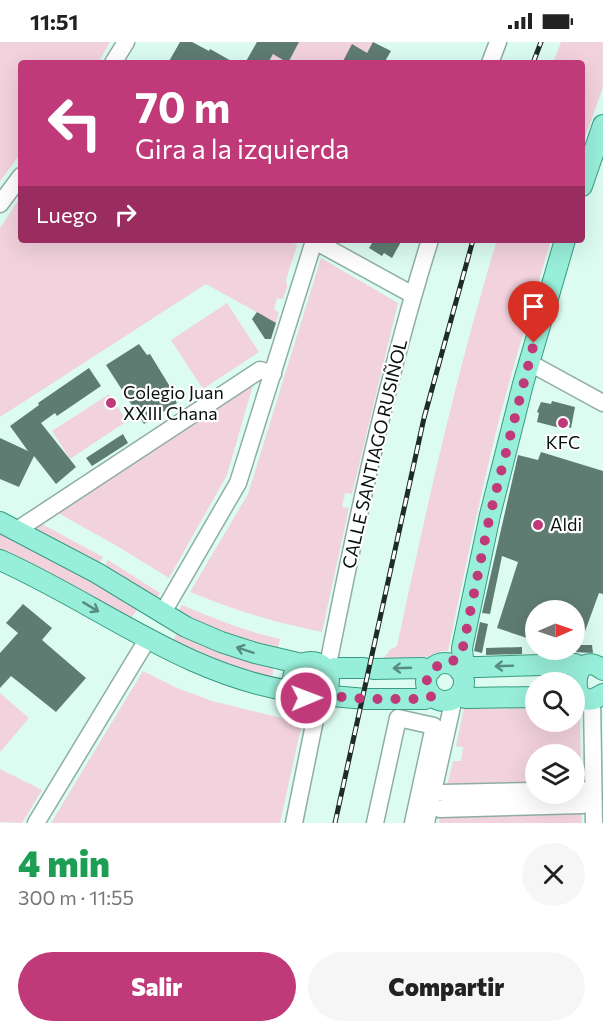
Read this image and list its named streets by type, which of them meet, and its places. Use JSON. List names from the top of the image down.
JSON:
{
  "streets": {
    "street": ["CALLE SANTIAGO RUSIÑOL"]
  },
  "places": ["Colegio Juan XXIII Chana", "KFC", "Aldi"],
  "north": "right",
  "page": {
    "status": "11:51",
    "turn": ["70 m", "Gira a la izquierda"],
    "then": "Luego",
    "heading": ["4 min", "300 m · 11:55"],
    "buttons": ["Salir", "Compartir"]
  }
}
